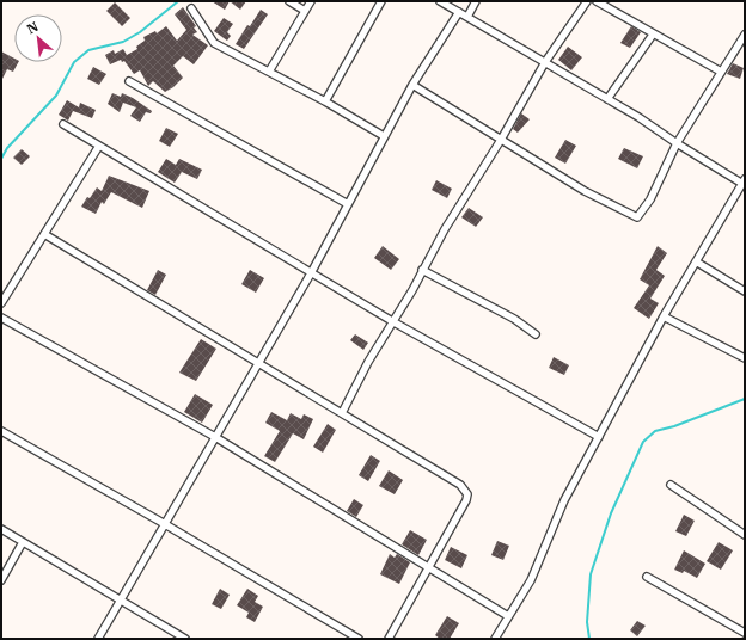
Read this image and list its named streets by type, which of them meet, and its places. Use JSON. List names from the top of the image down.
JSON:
{
  "north": "top left"
}
